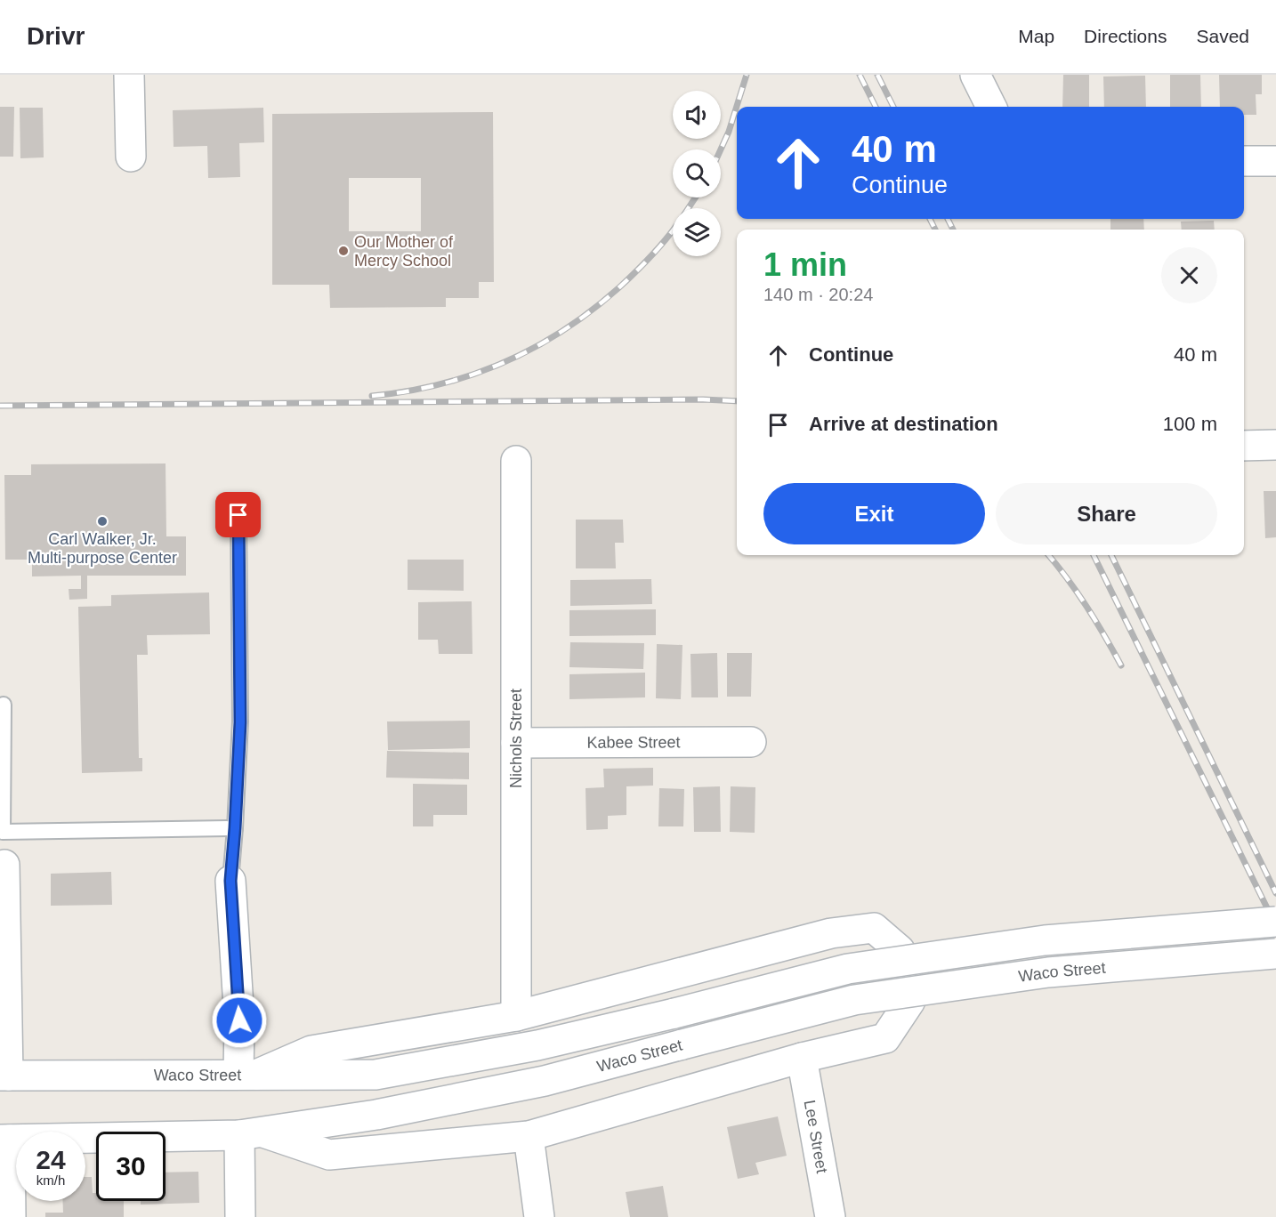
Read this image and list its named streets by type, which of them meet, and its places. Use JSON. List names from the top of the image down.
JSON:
{
  "streets": {
    "main road": [
      "Nichols Street",
      "Kabee Street",
      "Waco Street",
      "Lee Street"
    ]
  },
  "crossings": [
    ["Nichols Street", "Kabee Street"]
  ],
  "places": ["Our Mother of Mercy School", "Carl Walker, Jr. Multi-purpose Center"],
  "page": {
    "header": "Drivr",
    "nav": ["Map", "Directions", "Saved"],
    "turn": ["40 m", "Continue"],
    "heading": ["1 min", "140 m · 20:24"],
    "list": [
      {
        "name": "Continue",
        "value": "40 m"
      },
      {
        "name": "Arrive at destination",
        "value": "100 m"
      }
    ],
    "buttons": ["Exit", "Share"],
    "speed": "24 km/h",
    "limit": "30"
  }
}
